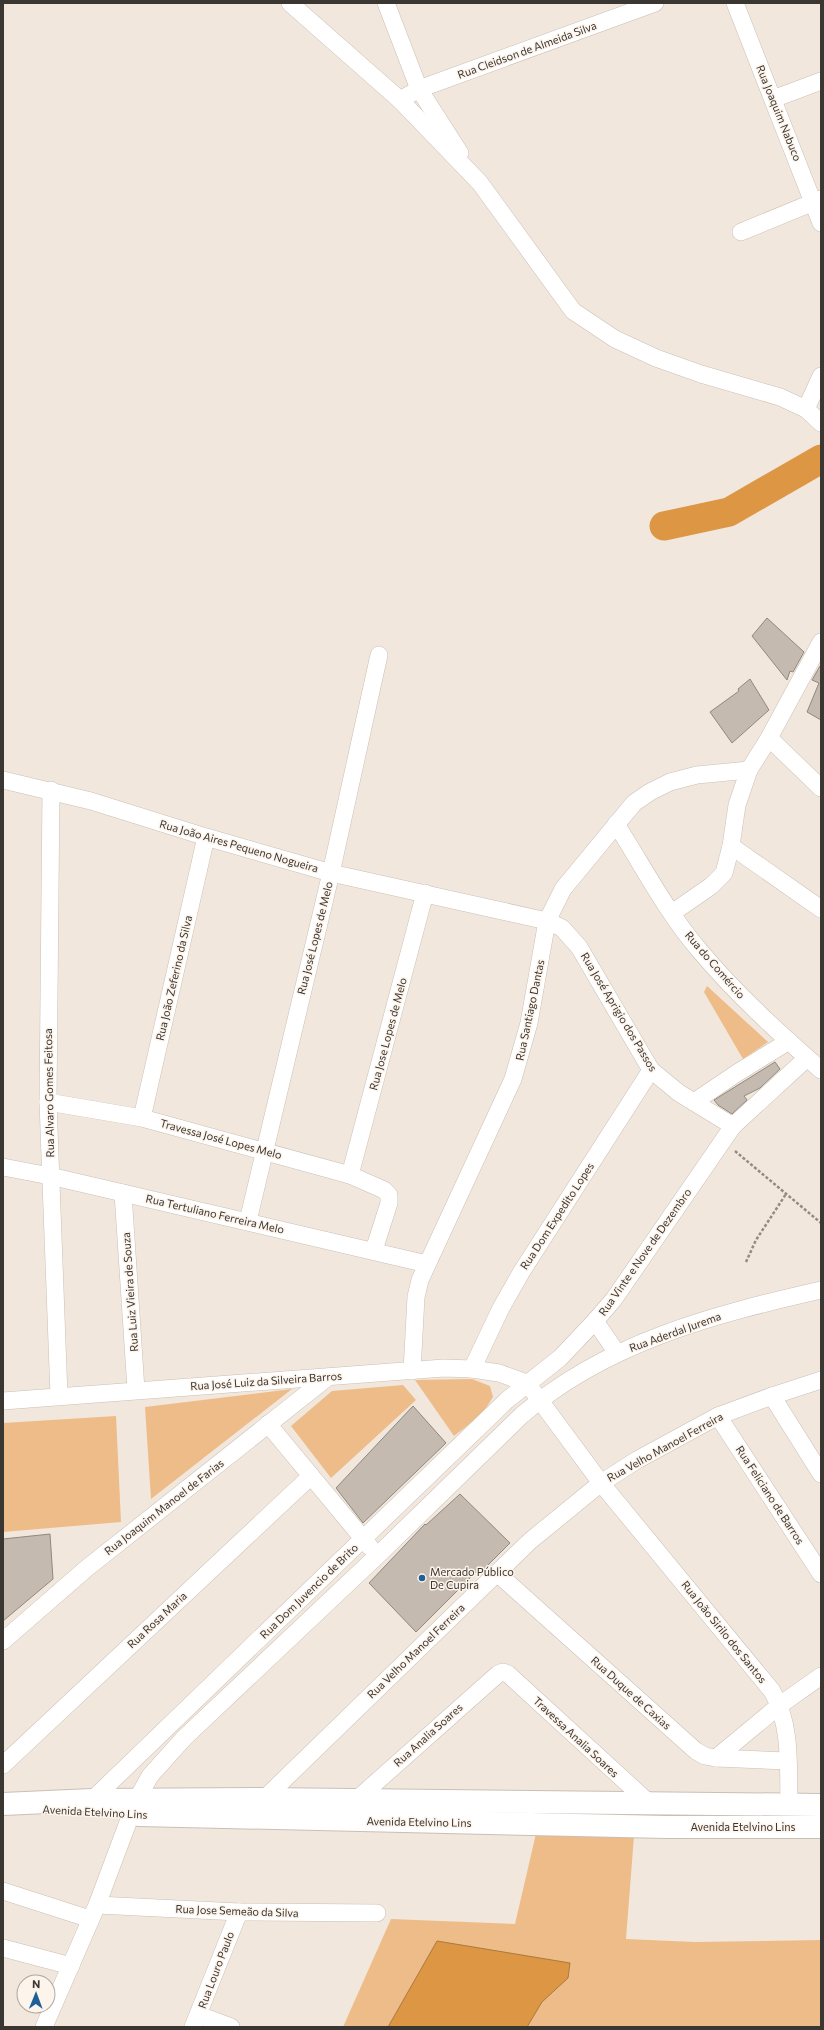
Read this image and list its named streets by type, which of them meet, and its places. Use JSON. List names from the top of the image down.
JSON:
{
  "streets": {
    "main road": ["Avenida Etelvino Lins"],
    "street": [
      "Rua Cleidson de Almeida Silva",
      "Rua Joaquim Nabuco",
      "Rua João Aires Pequeno Nogueira",
      "Rua José Lopes de Melo",
      "Rua do Comércio",
      "Rua João Zeferino da Silva",
      "Rua Santiago Dantas",
      "Rua José Aprigio dos Passos",
      "Rua Jose Lopes de Melo",
      "Rua Alvaro Gomes Feitosa",
      "Travessa José Lopes Melo",
      "Rua Tertuliano Ferreira Melo",
      "Rua Dom Expedito Lopes",
      "Rua Vinte e Nove de Dezembro",
      "Rua Luiz Vieira de Souza",
      "Rua Aderdal Jurema",
      "Rua José Luiz da Silveira Barros",
      "Rua Velho Manoel Ferreira",
      "Rua Feliciano de Barros",
      "Rua Joaquim Manoel de Farias",
      "Rua Dom Juvencio de Brito",
      "Rua Rosa Maria",
      "Rua João Sirilo dos Santos",
      "Rua Duque de Caxias",
      "Rua Analia Soares",
      "Travessa Analia Soares",
      "Rua Jose Semeão da Silva",
      "Rua Louro Paulo"
    ]
  },
  "crossings": [
    ["Rua João Aires Pequeno Nogueira", "Rua José Lopes de Melo"],
    ["Rua João Aires Pequeno Nogueira", "Rua João Zeferino da Silva"],
    ["Rua João Aires Pequeno Nogueira", "Rua Santiago Dantas"],
    ["Rua João Aires Pequeno Nogueira", "Rua José Aprigio dos Passos"],
    ["Rua João Aires Pequeno Nogueira", "Rua Jose Lopes de Melo"],
    ["Rua João Aires Pequeno Nogueira", "Rua Alvaro Gomes Feitosa"],
    ["Rua José Lopes de Melo", "Travessa José Lopes Melo"],
    ["Rua José Lopes de Melo", "Rua Tertuliano Ferreira Melo"],
    ["Rua do Comércio", "Rua Santiago Dantas"],
    ["Rua do Comércio", "Rua Vinte e Nove de Dezembro"],
    ["Rua João Zeferino da Silva", "Travessa José Lopes Melo"],
    ["Rua Santiago Dantas", "Rua José Aprigio dos Passos"],
    ["Rua Santiago Dantas", "Rua Tertuliano Ferreira Melo"],
    ["Rua Santiago Dantas", "Rua José Luiz da Silveira Barros"],
    ["Rua José Aprigio dos Passos", "Rua Dom Expedito Lopes"],
    ["Rua José Aprigio dos Passos", "Rua Vinte e Nove de Dezembro"],
    ["Rua Jose Lopes de Melo", "Travessa José Lopes Melo"],
    ["Rua Alvaro Gomes Feitosa", "Travessa José Lopes Melo"],
    ["Rua Alvaro Gomes Feitosa", "Rua Tertuliano Ferreira Melo"],
    ["Rua Alvaro Gomes Feitosa", "Rua José Luiz da Silveira Barros"],
    ["Travessa José Lopes Melo", "Rua Tertuliano Ferreira Melo"],
    ["Rua Tertuliano Ferreira Melo", "Rua Luiz Vieira de Souza"],
    ["Rua Dom Expedito Lopes", "Rua José Luiz da Silveira Barros"],
    ["Rua Vinte e Nove de Dezembro", "Rua José Luiz da Silveira Barros"],
    ["Rua Vinte e Nove de Dezembro", "Rua Dom Juvencio de Brito"],
    ["Rua Vinte e Nove de Dezembro", "Rua João Sirilo dos Santos"],
    ["Rua Luiz Vieira de Souza", "Rua José Luiz da Silveira Barros"],
    ["Rua Aderdal Jurema", "Rua Dom Juvencio de Brito"],
    ["Rua Aderdal Jurema", "Rua João Sirilo dos Santos"],
    ["Rua José Luiz da Silveira Barros", "Rua Joaquim Manoel de Farias"],
    ["Rua José Luiz da Silveira Barros", "Rua Dom Juvencio de Brito"],
    ["Rua José Luiz da Silveira Barros", "Rua João Sirilo dos Santos"],
    ["Rua Velho Manoel Ferreira", "Rua Feliciano de Barros"],
    ["Rua Velho Manoel Ferreira", "Rua João Sirilo dos Santos"],
    ["Rua Velho Manoel Ferreira", "Rua Duque de Caxias"],
    ["Rua Velho Manoel Ferreira", "Avenida Etelvino Lins"],
    ["Rua Dom Juvencio de Brito", "Rua João Sirilo dos Santos"],
    ["Rua Dom Juvencio de Brito", "Avenida Etelvino Lins"],
    ["Rua Dom Juvencio de Brito", "Rua Jose Semeão da Silva"],
    ["Rua João Sirilo dos Santos", "Rua Duque de Caxias"],
    ["Rua João Sirilo dos Santos", "Avenida Etelvino Lins"],
    ["Rua Analia Soares", "Travessa Analia Soares"],
    ["Rua Analia Soares", "Avenida Etelvino Lins"],
    ["Travessa Analia Soares", "Avenida Etelvino Lins"],
    ["Rua Jose Semeão da Silva", "Rua Louro Paulo"]
  ],
  "places": ["Mercado Público De Cupira"],
  "north": "top"
}
